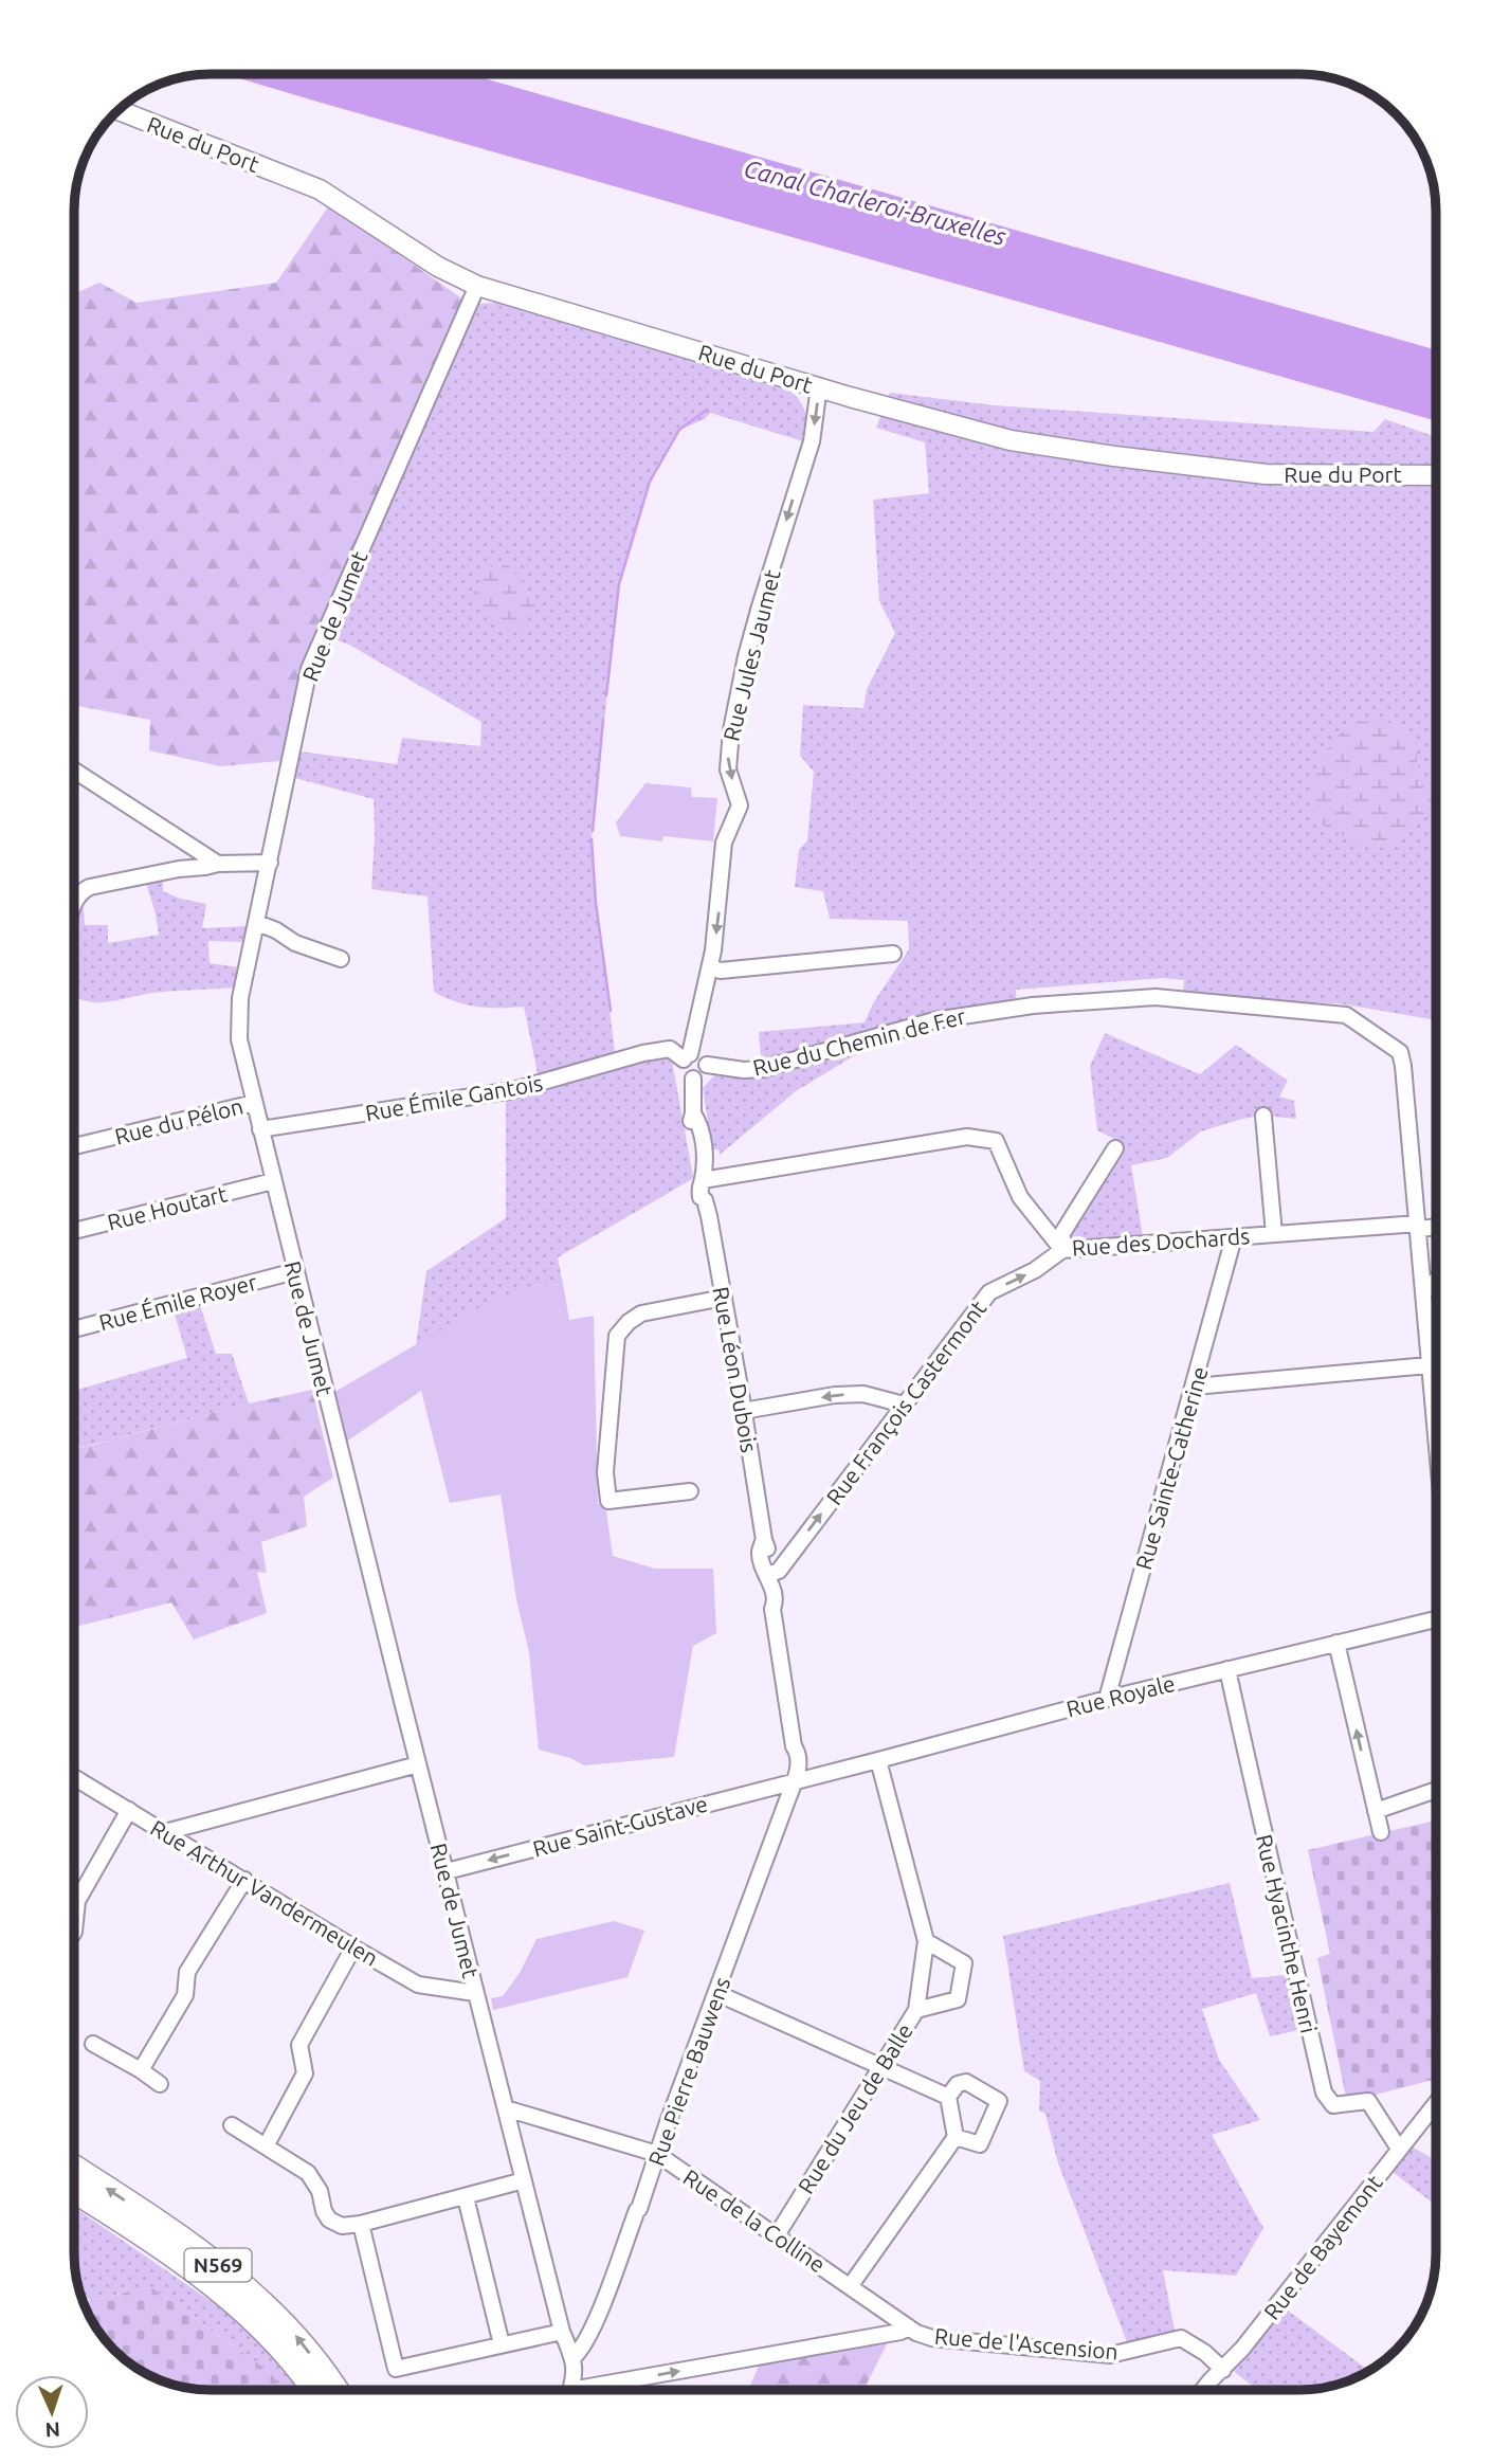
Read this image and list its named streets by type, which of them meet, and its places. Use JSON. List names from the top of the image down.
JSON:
{
  "streets": {
    "highway": ["N569"],
    "main road": ["Rue du Port"],
    "street": [
      "Rue de Jumet",
      "Rue Jules Jaumet",
      "Rue du Chemin de Fer",
      "Rue Émile Gantois",
      "Rue du Pélon",
      "Rue Houtart",
      "Rue des Dochards",
      "Rue Émile Royer",
      "Rue Léon Dubois",
      "Rue François Castermont",
      "Rue Sainte-Catherine",
      "Rue Royale",
      "Rue Saint-Gustave",
      "Rue Arthur Vandermeulen",
      "Rue Hyacinthe Henri",
      "Rue Pierre Bauwens",
      "Rue du Jeu de Balle",
      "Rue de la Colline",
      "Rue de Bayemont",
      "Rue de l'Ascension"
    ]
  },
  "crossings": [
    ["Rue du Port", "Rue de Jumet"],
    ["Rue du Port", "Rue Jules Jaumet"],
    ["Rue de Jumet", "Rue Émile Gantois"],
    ["Rue de Jumet", "Rue du Pélon"],
    ["Rue de Jumet", "Rue Houtart"],
    ["Rue de Jumet", "Rue Émile Royer"],
    ["Rue de Jumet", "Rue Saint-Gustave"],
    ["Rue de Jumet", "Rue Arthur Vandermeulen"],
    ["Rue de Jumet", "Rue Pierre Bauwens"],
    ["Rue de Jumet", "Rue de la Colline"],
    ["Rue Jules Jaumet", "Rue du Chemin de Fer"],
    ["Rue Jules Jaumet", "Rue Émile Gantois"],
    ["Rue Jules Jaumet", "Rue Léon Dubois"],
    ["Rue du Chemin de Fer", "Rue Émile Gantois"],
    ["Rue du Chemin de Fer", "Rue des Dochards"],
    ["Rue du Chemin de Fer", "Rue Léon Dubois"],
    ["Rue Émile Gantois", "Rue Léon Dubois"],
    ["Rue des Dochards", "Rue Léon Dubois"],
    ["Rue des Dochards", "Rue François Castermont"],
    ["Rue des Dochards", "Rue Sainte-Catherine"],
    ["Rue Léon Dubois", "Rue François Castermont"],
    ["Rue Léon Dubois", "Rue Royale"],
    ["Rue Léon Dubois", "Rue Saint-Gustave"],
    ["Rue Léon Dubois", "Rue Pierre Bauwens"],
    ["Rue Sainte-Catherine", "Rue Royale"],
    ["Rue Royale", "Rue Saint-Gustave"],
    ["Rue Royale", "Rue Hyacinthe Henri"],
    ["Rue Royale", "Rue Pierre Bauwens"],
    ["Rue Royale", "Rue du Jeu de Balle"],
    ["Rue Saint-Gustave", "Rue Pierre Bauwens"],
    ["Rue Hyacinthe Henri", "Rue de Bayemont"],
    ["Rue Pierre Bauwens", "Rue de la Colline"],
    ["Rue du Jeu de Balle", "Rue de la Colline"],
    ["Rue de la Colline", "Rue de l'Ascension"],
    ["Rue de Bayemont", "Rue de l'Ascension"]
  ],
  "one_way": ["Rue Jules Jaumet", "Rue François Castermont", "Rue Saint-Gustave"],
  "water": ["Canal Charleroi-Bruxelles"],
  "north": "bottom"
}
